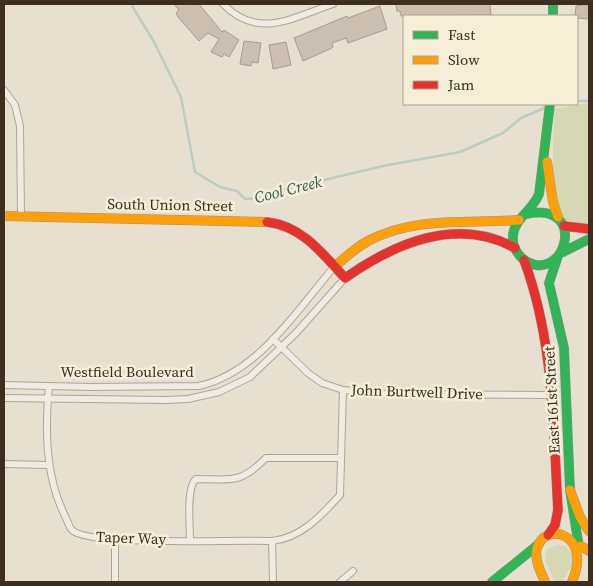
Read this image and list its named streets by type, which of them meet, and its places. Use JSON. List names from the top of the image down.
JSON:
{
  "streets": {
    "main road": ["South Union Street", "Westfield Boulevard", "East 161st Street"],
    "street": ["John Burtwell Drive", "Taper Way"]
  },
  "crossings": [
    ["South Union Street", "Westfield Boulevard"],
    ["Westfield Boulevard", "John Burtwell Drive"],
    ["Westfield Boulevard", "East 161st Street"],
    ["Westfield Boulevard", "Taper Way"],
    ["John Burtwell Drive", "East 161st Street"],
    ["John Burtwell Drive", "Taper Way"]
  ],
  "water": ["Cool Creek"],
  "legend": ["Fast", "Slow", "Jam"]
}
